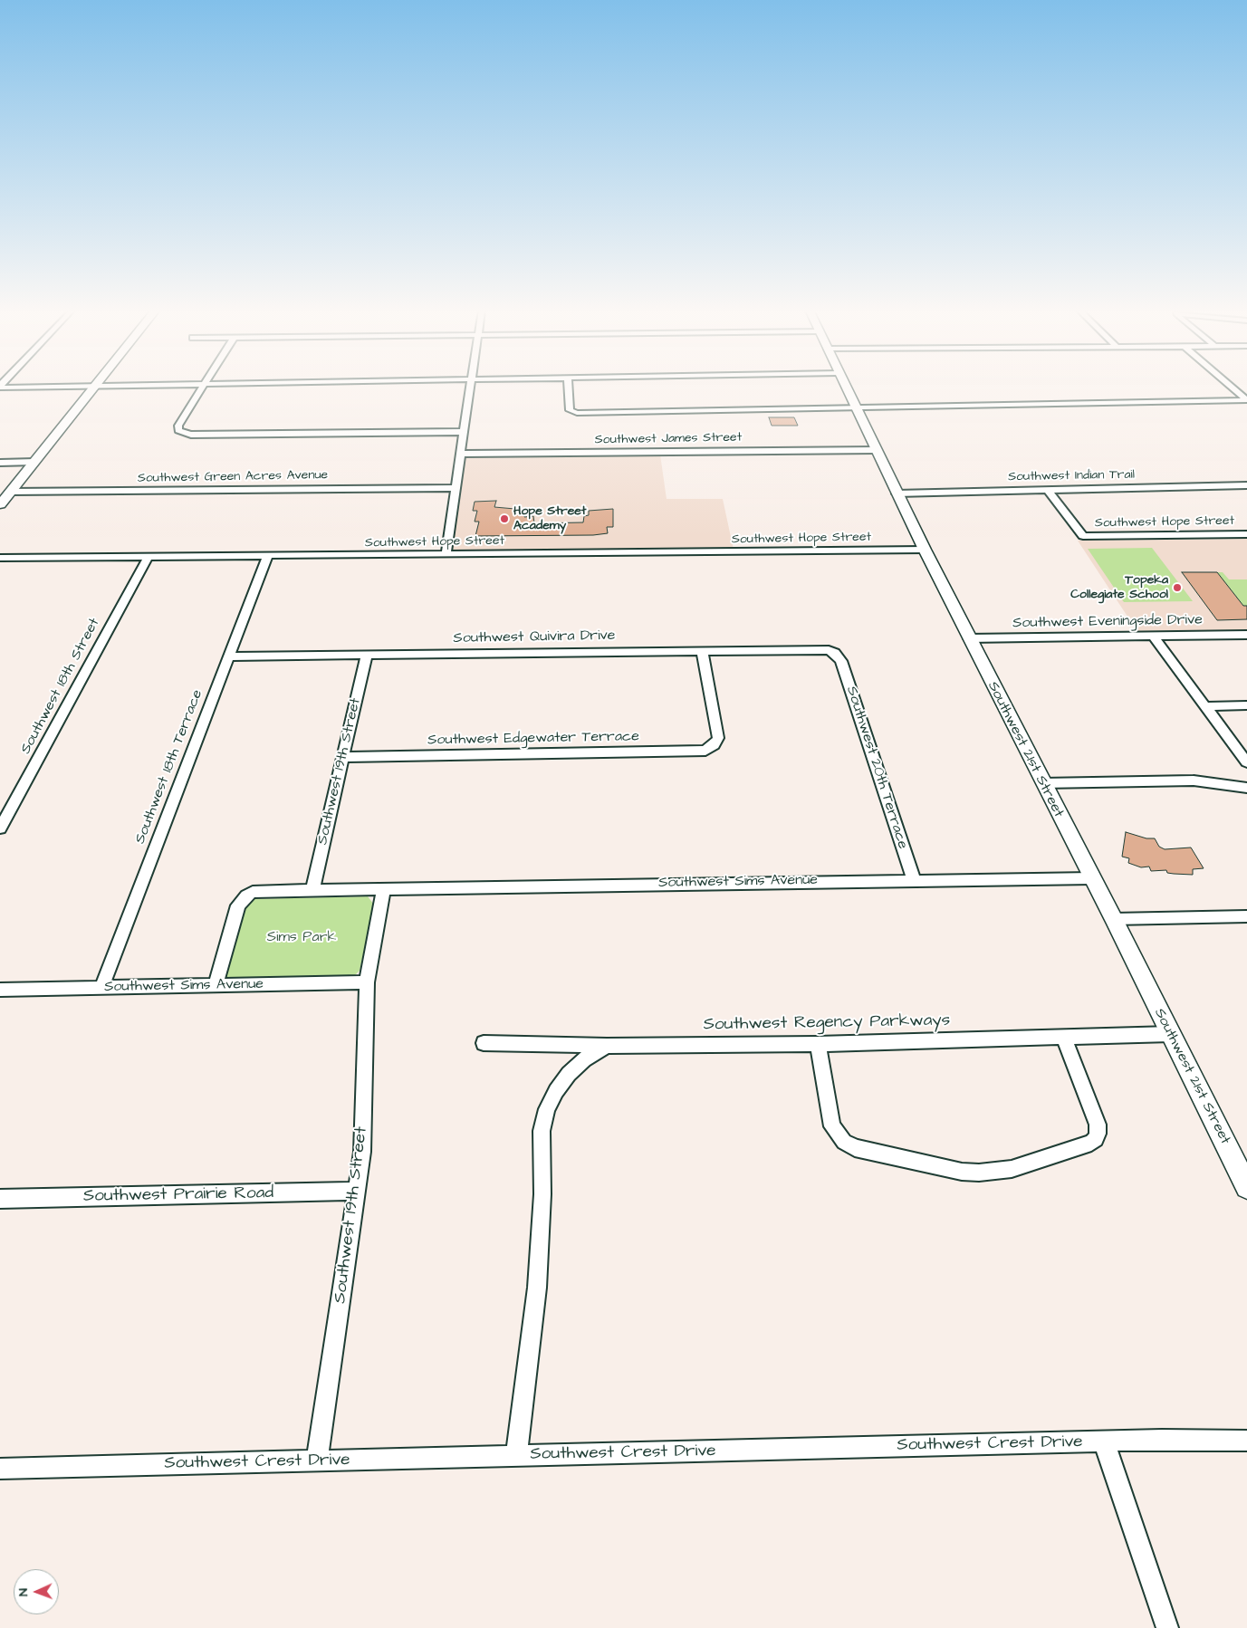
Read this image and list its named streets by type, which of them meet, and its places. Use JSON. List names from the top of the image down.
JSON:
{
  "streets": {
    "main road": ["Southwest 21st Street"],
    "street": [
      "Southwest James Street",
      "Southwest Indian Trail",
      "Southwest Green Acres Avenue",
      "Southwest Hope Street",
      "Southwest Eveningside Drive",
      "Southwest Quivira Drive",
      "Southwest 18th Street",
      "Southwest Edgewater Terrace",
      "Southwest 18th Terrace",
      "Southwest 20th Terrace",
      "Southwest 19th Street",
      "Southwest Sims Avenue",
      "Southwest Regency Parkways",
      "Southwest Prairie Road",
      "Southwest Crest Drive"
    ]
  },
  "crossings": [
    ["Southwest James Street", "Southwest 21st Street"],
    ["Southwest Indian Trail", "Southwest Hope Street"],
    ["Southwest Indian Trail", "Southwest 21st Street"],
    ["Southwest Hope Street", "Southwest 18th Street"],
    ["Southwest Hope Street", "Southwest 21st Street"],
    ["Southwest Hope Street", "Southwest 18th Terrace"],
    ["Southwest Eveningside Drive", "Southwest 21st Street"],
    ["Southwest Quivira Drive", "Southwest Edgewater Terrace"],
    ["Southwest Quivira Drive", "Southwest 18th Terrace"],
    ["Southwest Quivira Drive", "Southwest 20th Terrace"],
    ["Southwest Quivira Drive", "Southwest 19th Street"],
    ["Southwest Edgewater Terrace", "Southwest 19th Street"],
    ["Southwest 21st Street", "Southwest Sims Avenue"],
    ["Southwest 21st Street", "Southwest Regency Parkways"],
    ["Southwest 18th Terrace", "Southwest Sims Avenue"],
    ["Southwest 20th Terrace", "Southwest Sims Avenue"],
    ["Southwest 19th Street", "Southwest Sims Avenue"],
    ["Southwest 19th Street", "Southwest Prairie Road"],
    ["Southwest 19th Street", "Southwest Crest Drive"]
  ],
  "parks": ["Sims Park"],
  "places": ["Hope Street Academy", "Topeka Collegiate School"],
  "north": "left"
}
